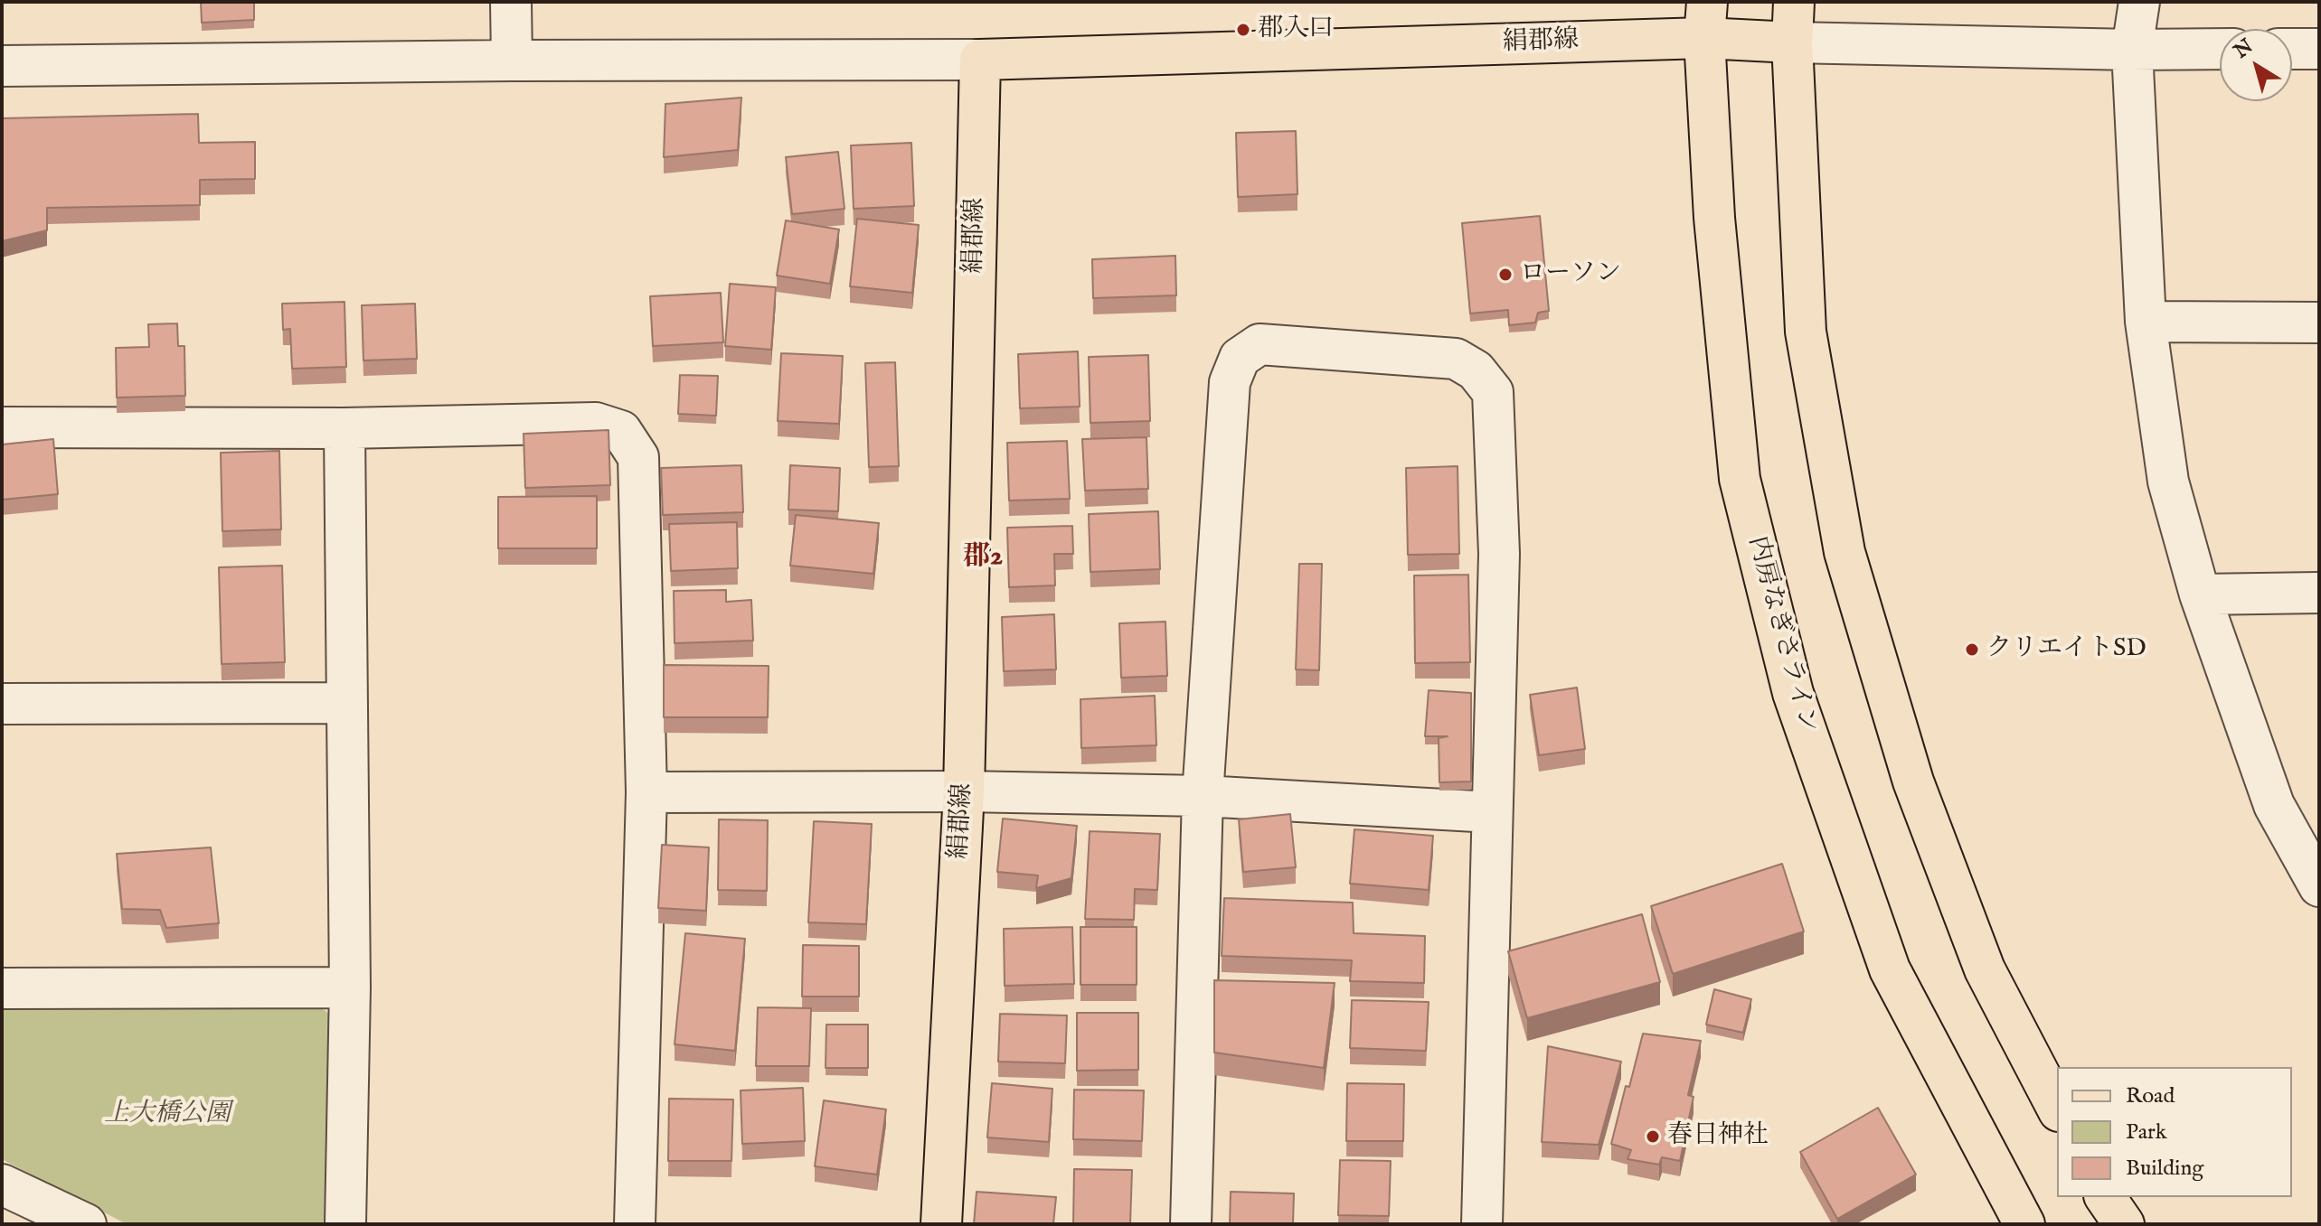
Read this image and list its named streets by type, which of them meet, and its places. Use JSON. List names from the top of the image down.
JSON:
{
  "streets": {
    "main road": ["絹郡線", "内房なぎさライン"]
  },
  "crossings": [
    ["絹郡線", "内房なぎさライン"]
  ],
  "districts": ["郡2"],
  "parks": ["上大橋公園"],
  "places": [
    "郡入口",
    "ローソン",
    "クリエイトSD",
    "春日神社"
  ],
  "legend": ["Road", "Park", "Building"],
  "north": "top left"
}
